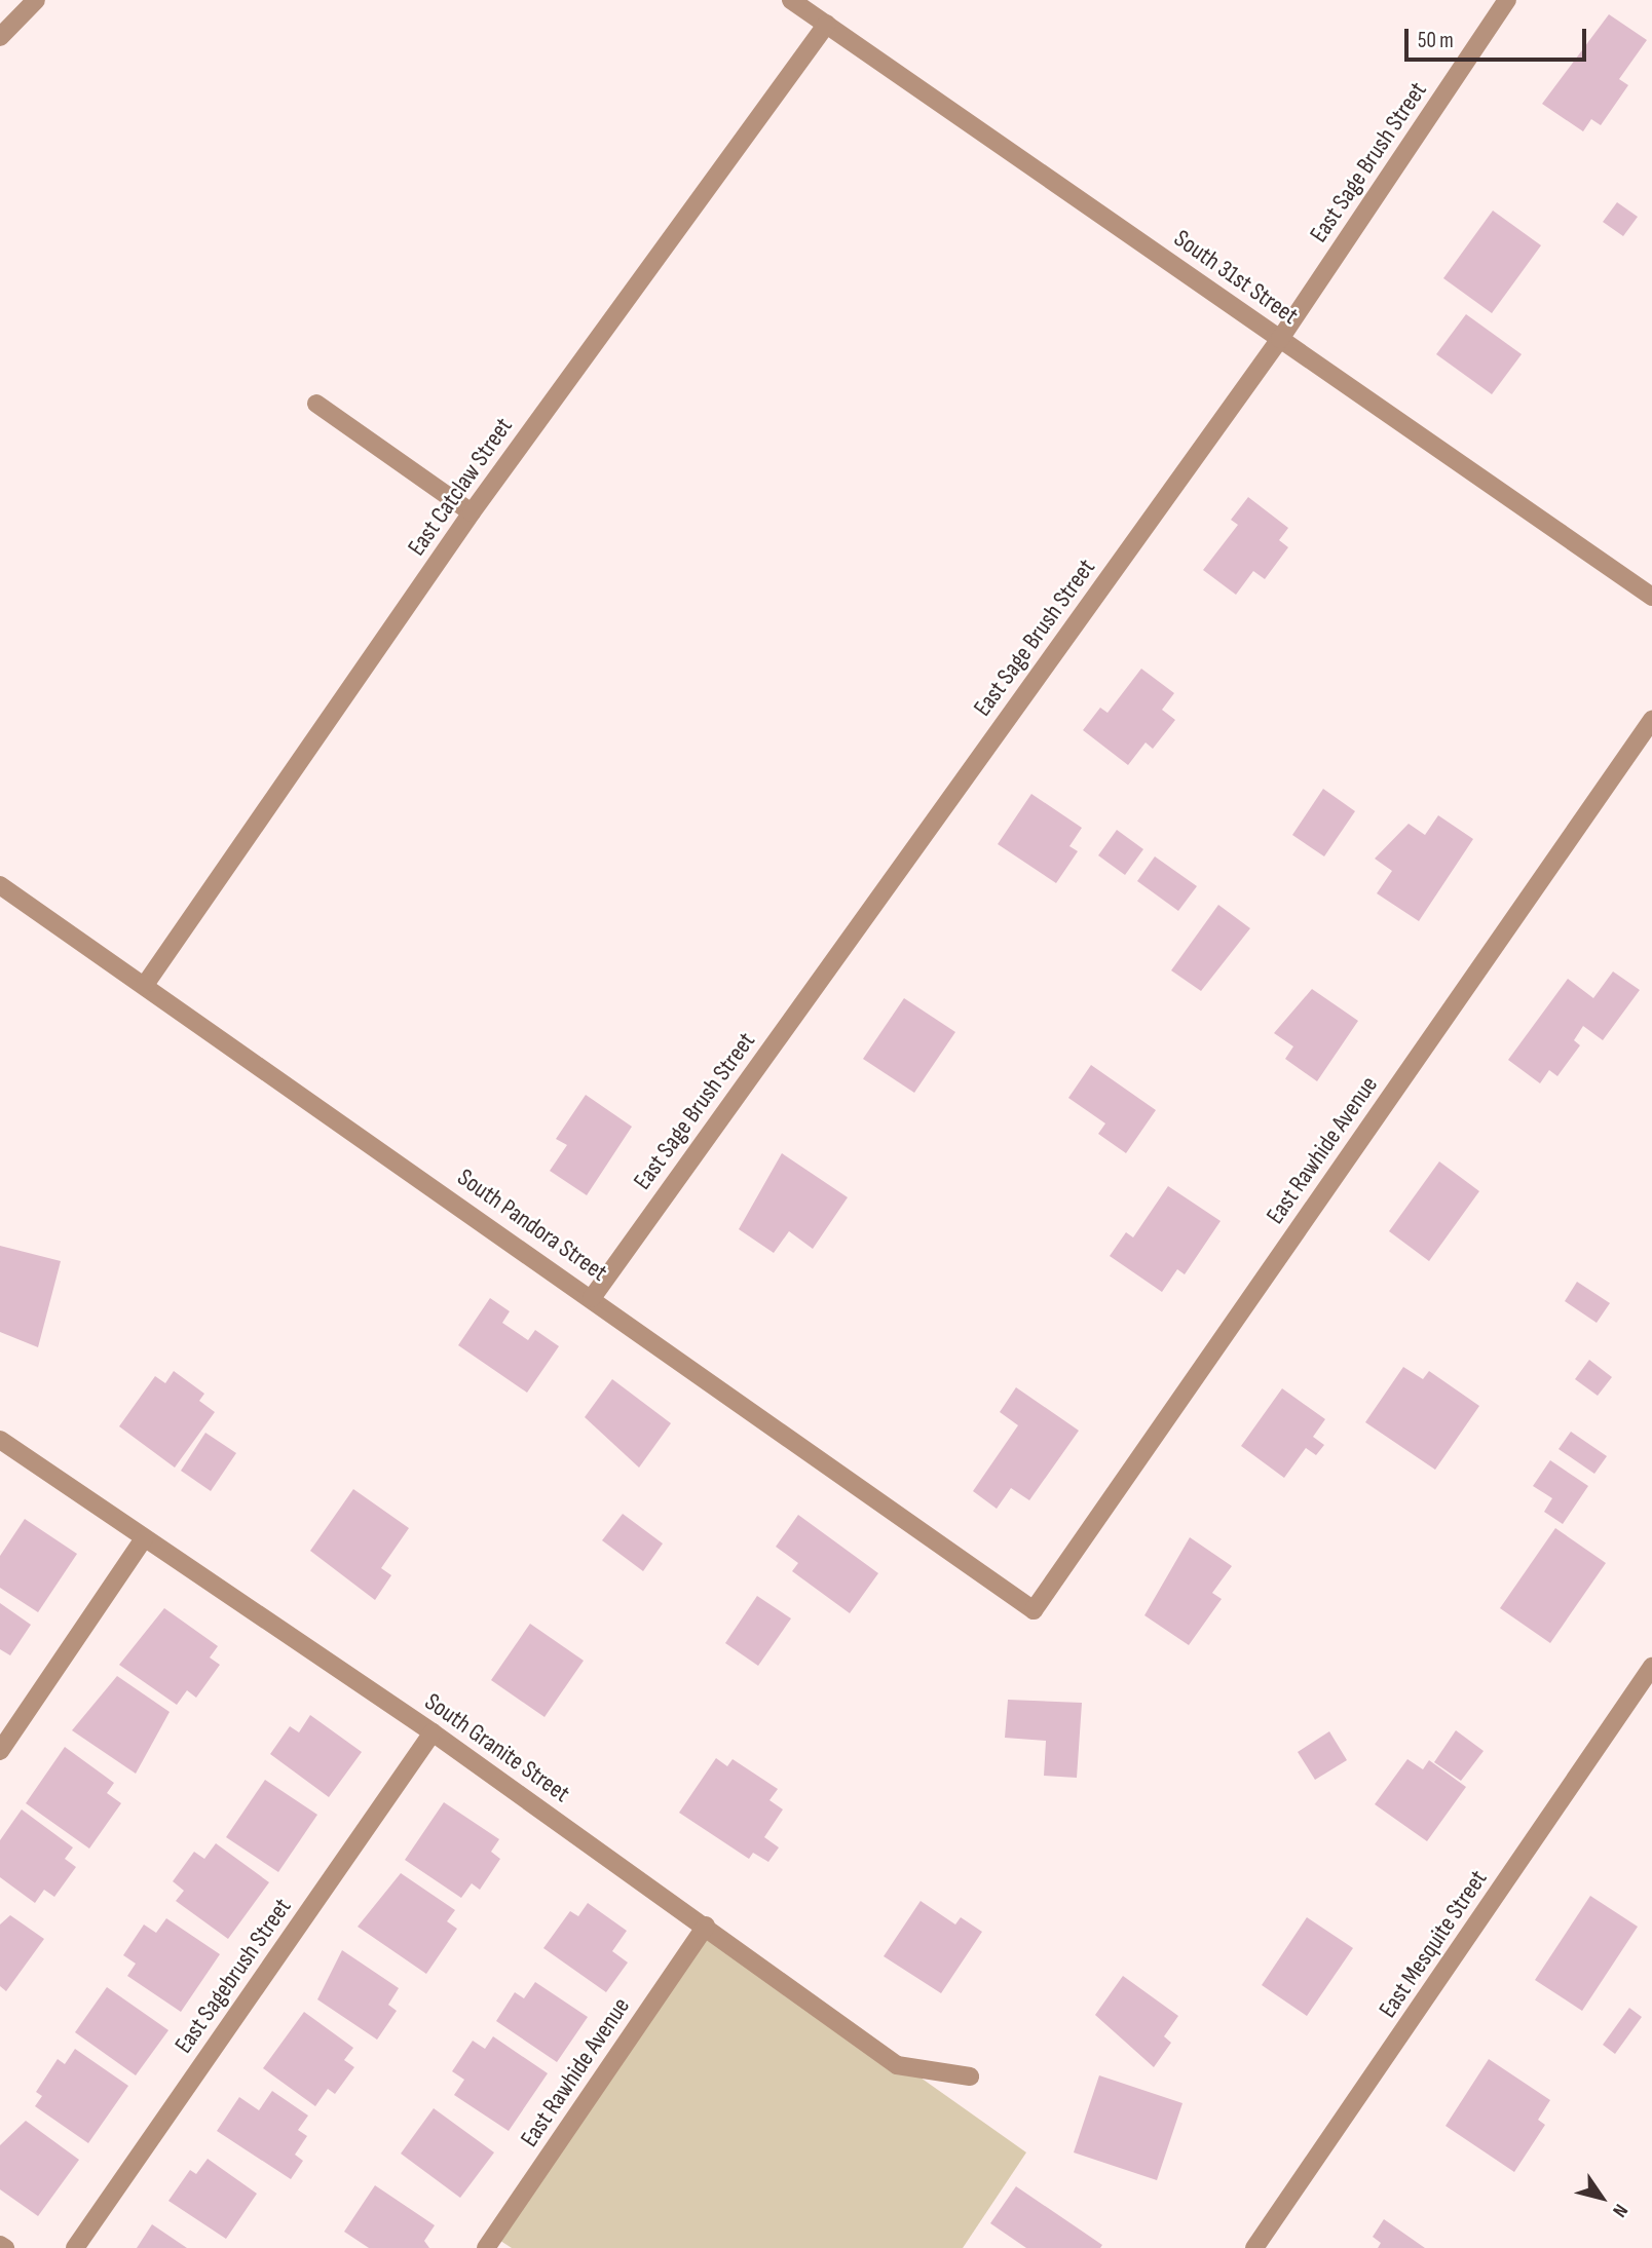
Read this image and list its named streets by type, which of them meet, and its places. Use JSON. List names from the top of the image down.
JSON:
{
  "streets": {
    "street": [
      "East Sage Brush Street",
      "South 31st Street",
      "East Catclaw Street",
      "East Rawhide Avenue",
      "South Pandora Street",
      "South Granite Street",
      "East Mesquite Street",
      "East Sagebrush Street"
    ]
  },
  "crossings": [
    ["East Sage Brush Street", "South 31st Street"],
    ["East Sage Brush Street", "South Pandora Street"],
    ["South 31st Street", "East Catclaw Street"],
    ["East Catclaw Street", "South Pandora Street"],
    ["East Rawhide Avenue", "South Pandora Street"],
    ["East Rawhide Avenue", "South Granite Street"],
    ["South Granite Street", "East Sagebrush Street"]
  ],
  "scale_bar": "50 m",
  "north": "bottom right"
}
